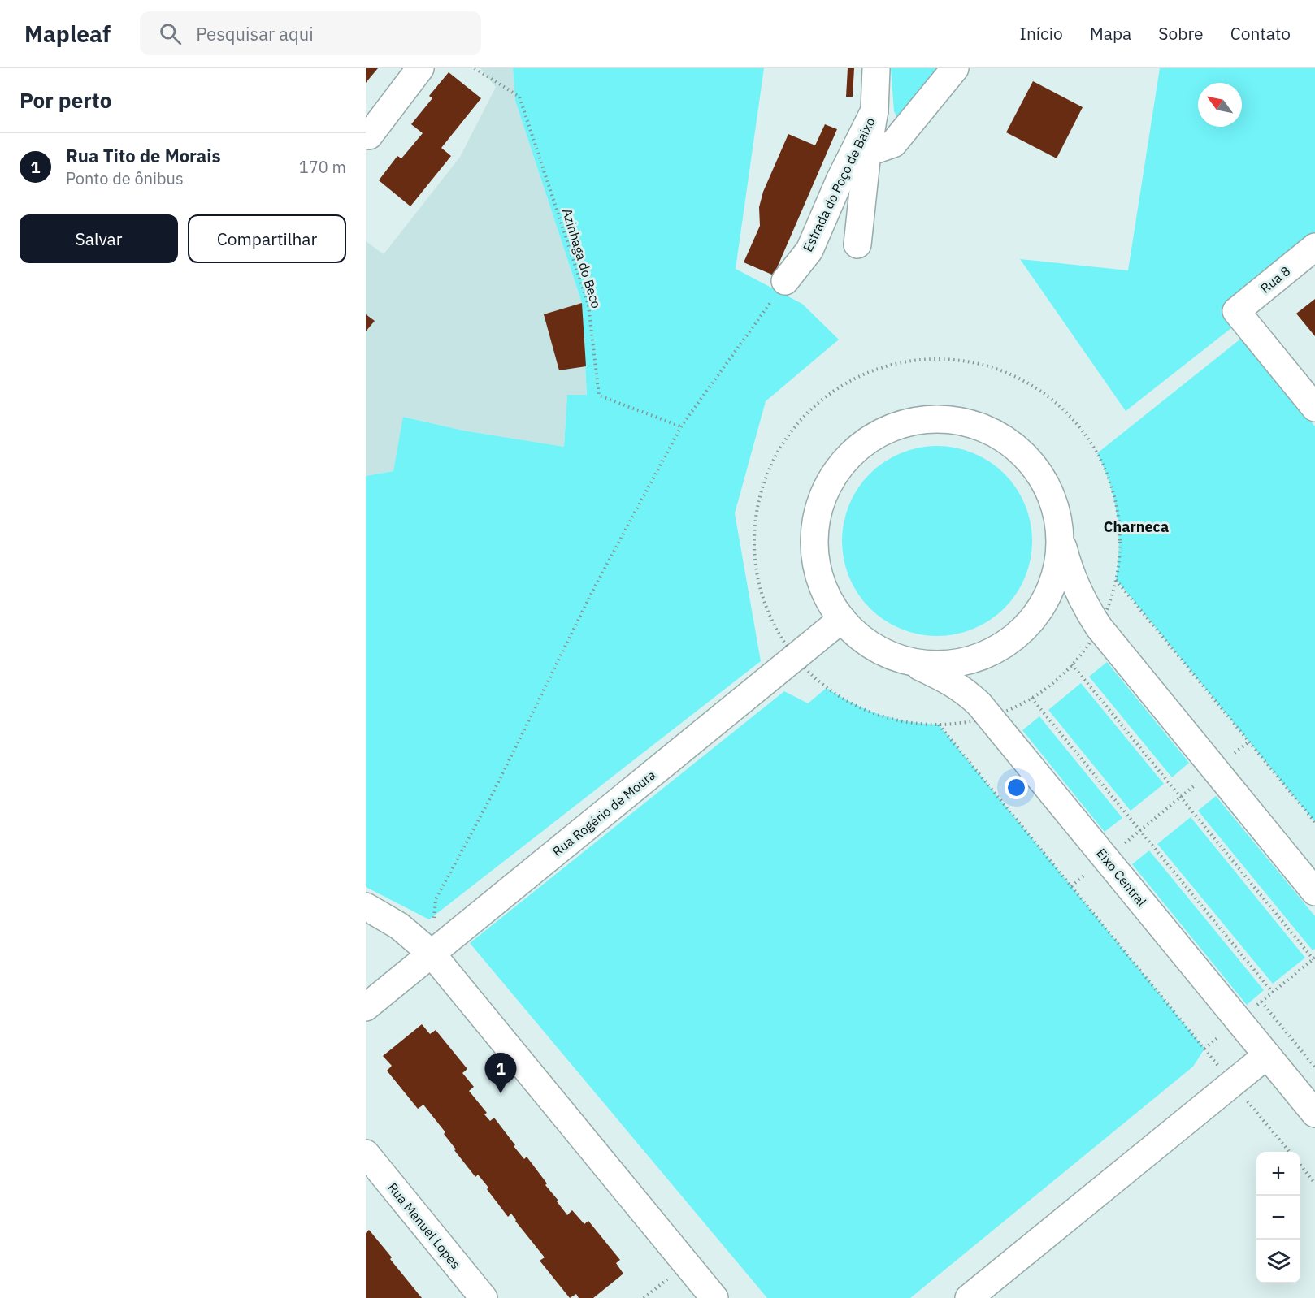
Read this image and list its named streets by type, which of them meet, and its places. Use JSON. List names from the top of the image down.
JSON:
{
  "streets": {
    "street": [
      "Estrada do Poço de Baixo",
      "Rua 8",
      "Rua Rogério de Moura",
      "Eixo Central",
      "Rua Manuel Lopes"
    ],
    "path": ["Azinhaga do Beco"]
  },
  "districts": ["Charneca"],
  "north": "top left",
  "page": {
    "header": "Mapleaf",
    "search": "Pesquisar aqui",
    "nav": [
      "Início",
      "Mapa",
      "Sobre",
      "Contato"
    ],
    "heading": "Por perto",
    "list": [
      {
        "mark": "1",
        "name": "Rua Tito de Morais",
        "note": "Ponto de ônibus",
        "value": "170 m"
      }
    ],
    "buttons": ["Salvar", "Compartilhar"],
    "pins": "1",
    "map_buttons": ["+", "−"]
  }
}
